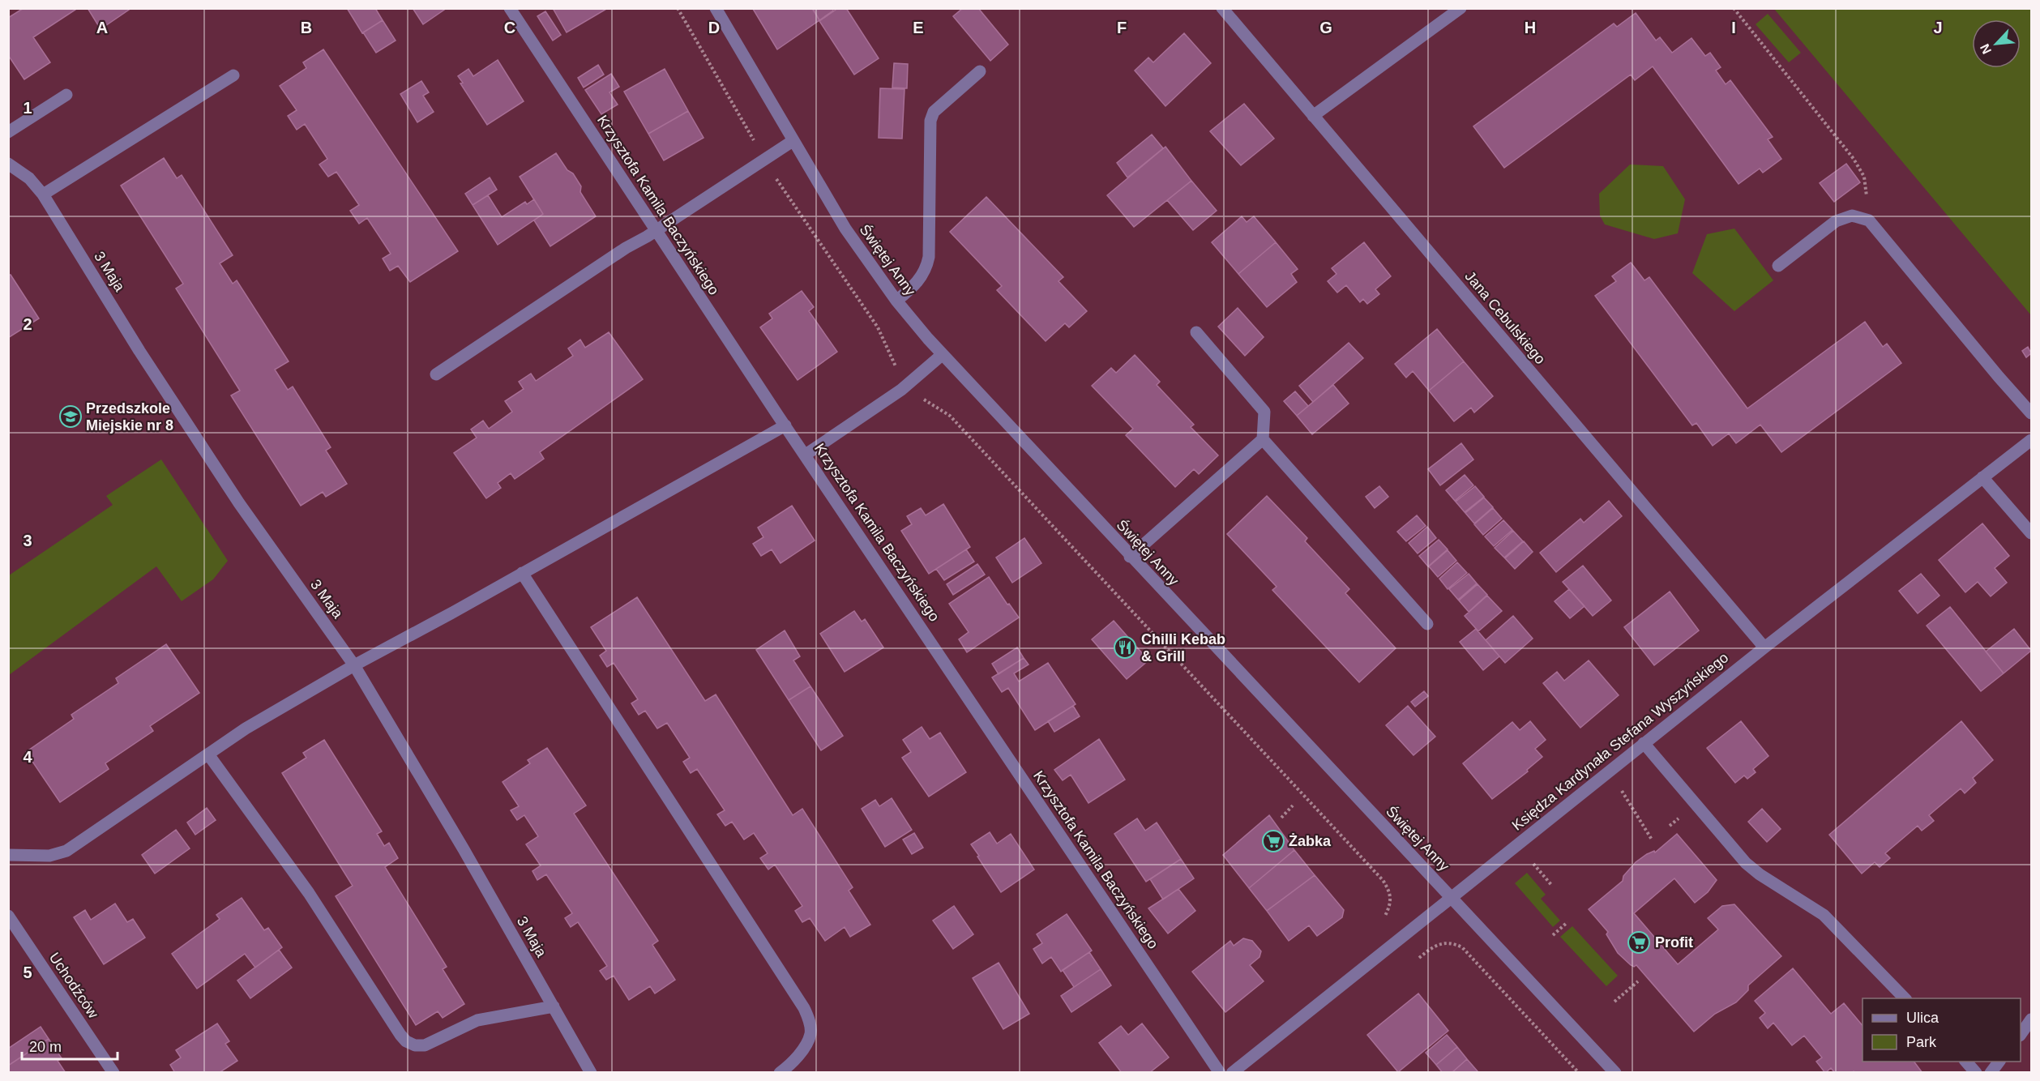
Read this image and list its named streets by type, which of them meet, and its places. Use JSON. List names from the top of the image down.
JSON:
{
  "streets": {
    "street": [
      "Krzysztofa Kamila Baczyńskiego",
      "Świętej Anny",
      "3 Maja",
      "Jana Cebulskiego",
      "Księdza Kardynała Stefana Wyszyńskiego",
      "Uchodźców"
    ]
  },
  "crossings": [
    ["Świętej Anny", "Księdza Kardynała Stefana Wyszyńskiego"],
    ["Jana Cebulskiego", "Księdza Kardynała Stefana Wyszyńskiego"]
  ],
  "places": {
    "school or university": ["Przedszkole Miejskie nr 8"],
    "restaurant": ["Chilli Kebab & Grill"],
    "supermarket": ["Żabka", "Profit"]
  },
  "legend": ["Ulica", "Park"],
  "scale_bar": "20 m",
  "north": "bottom left",
  "grid": {
    "columns": [
      "A",
      "B",
      "C",
      "D",
      "E",
      "F",
      "G",
      "H",
      "I",
      "J"
    ],
    "rows": [
      "1",
      "2",
      "3",
      "4",
      "5"
    ]
  }
}
